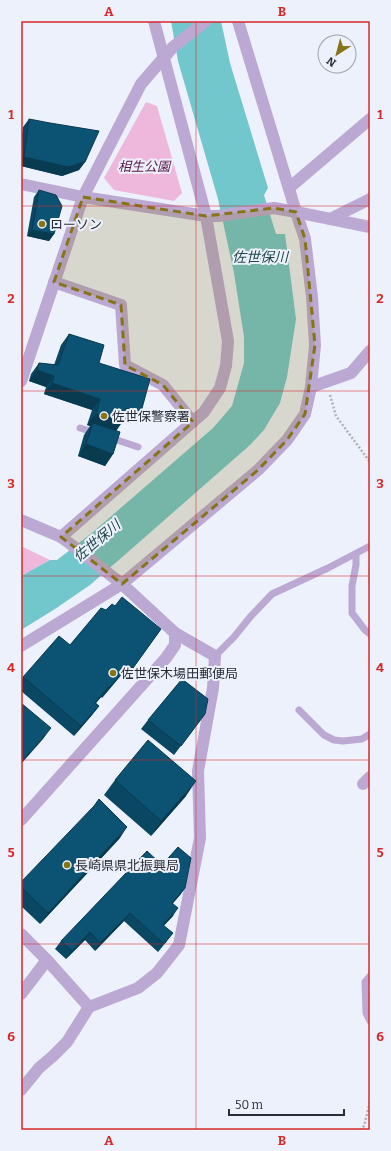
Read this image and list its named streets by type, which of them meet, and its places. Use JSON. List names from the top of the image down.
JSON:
{
  "water": ["佐世保川"],
  "parks": ["相生公園"],
  "places": [
    "ローソン",
    "佐世保警察署",
    "佐世保木場田郵便局",
    "長崎県県北振興局"
  ],
  "scale_bar": "50 m",
  "north": "bottom left",
  "grid": {
    "columns": ["A", "B"],
    "rows": [
      "1",
      "2",
      "3",
      "4",
      "5",
      "6"
    ]
  }
}
